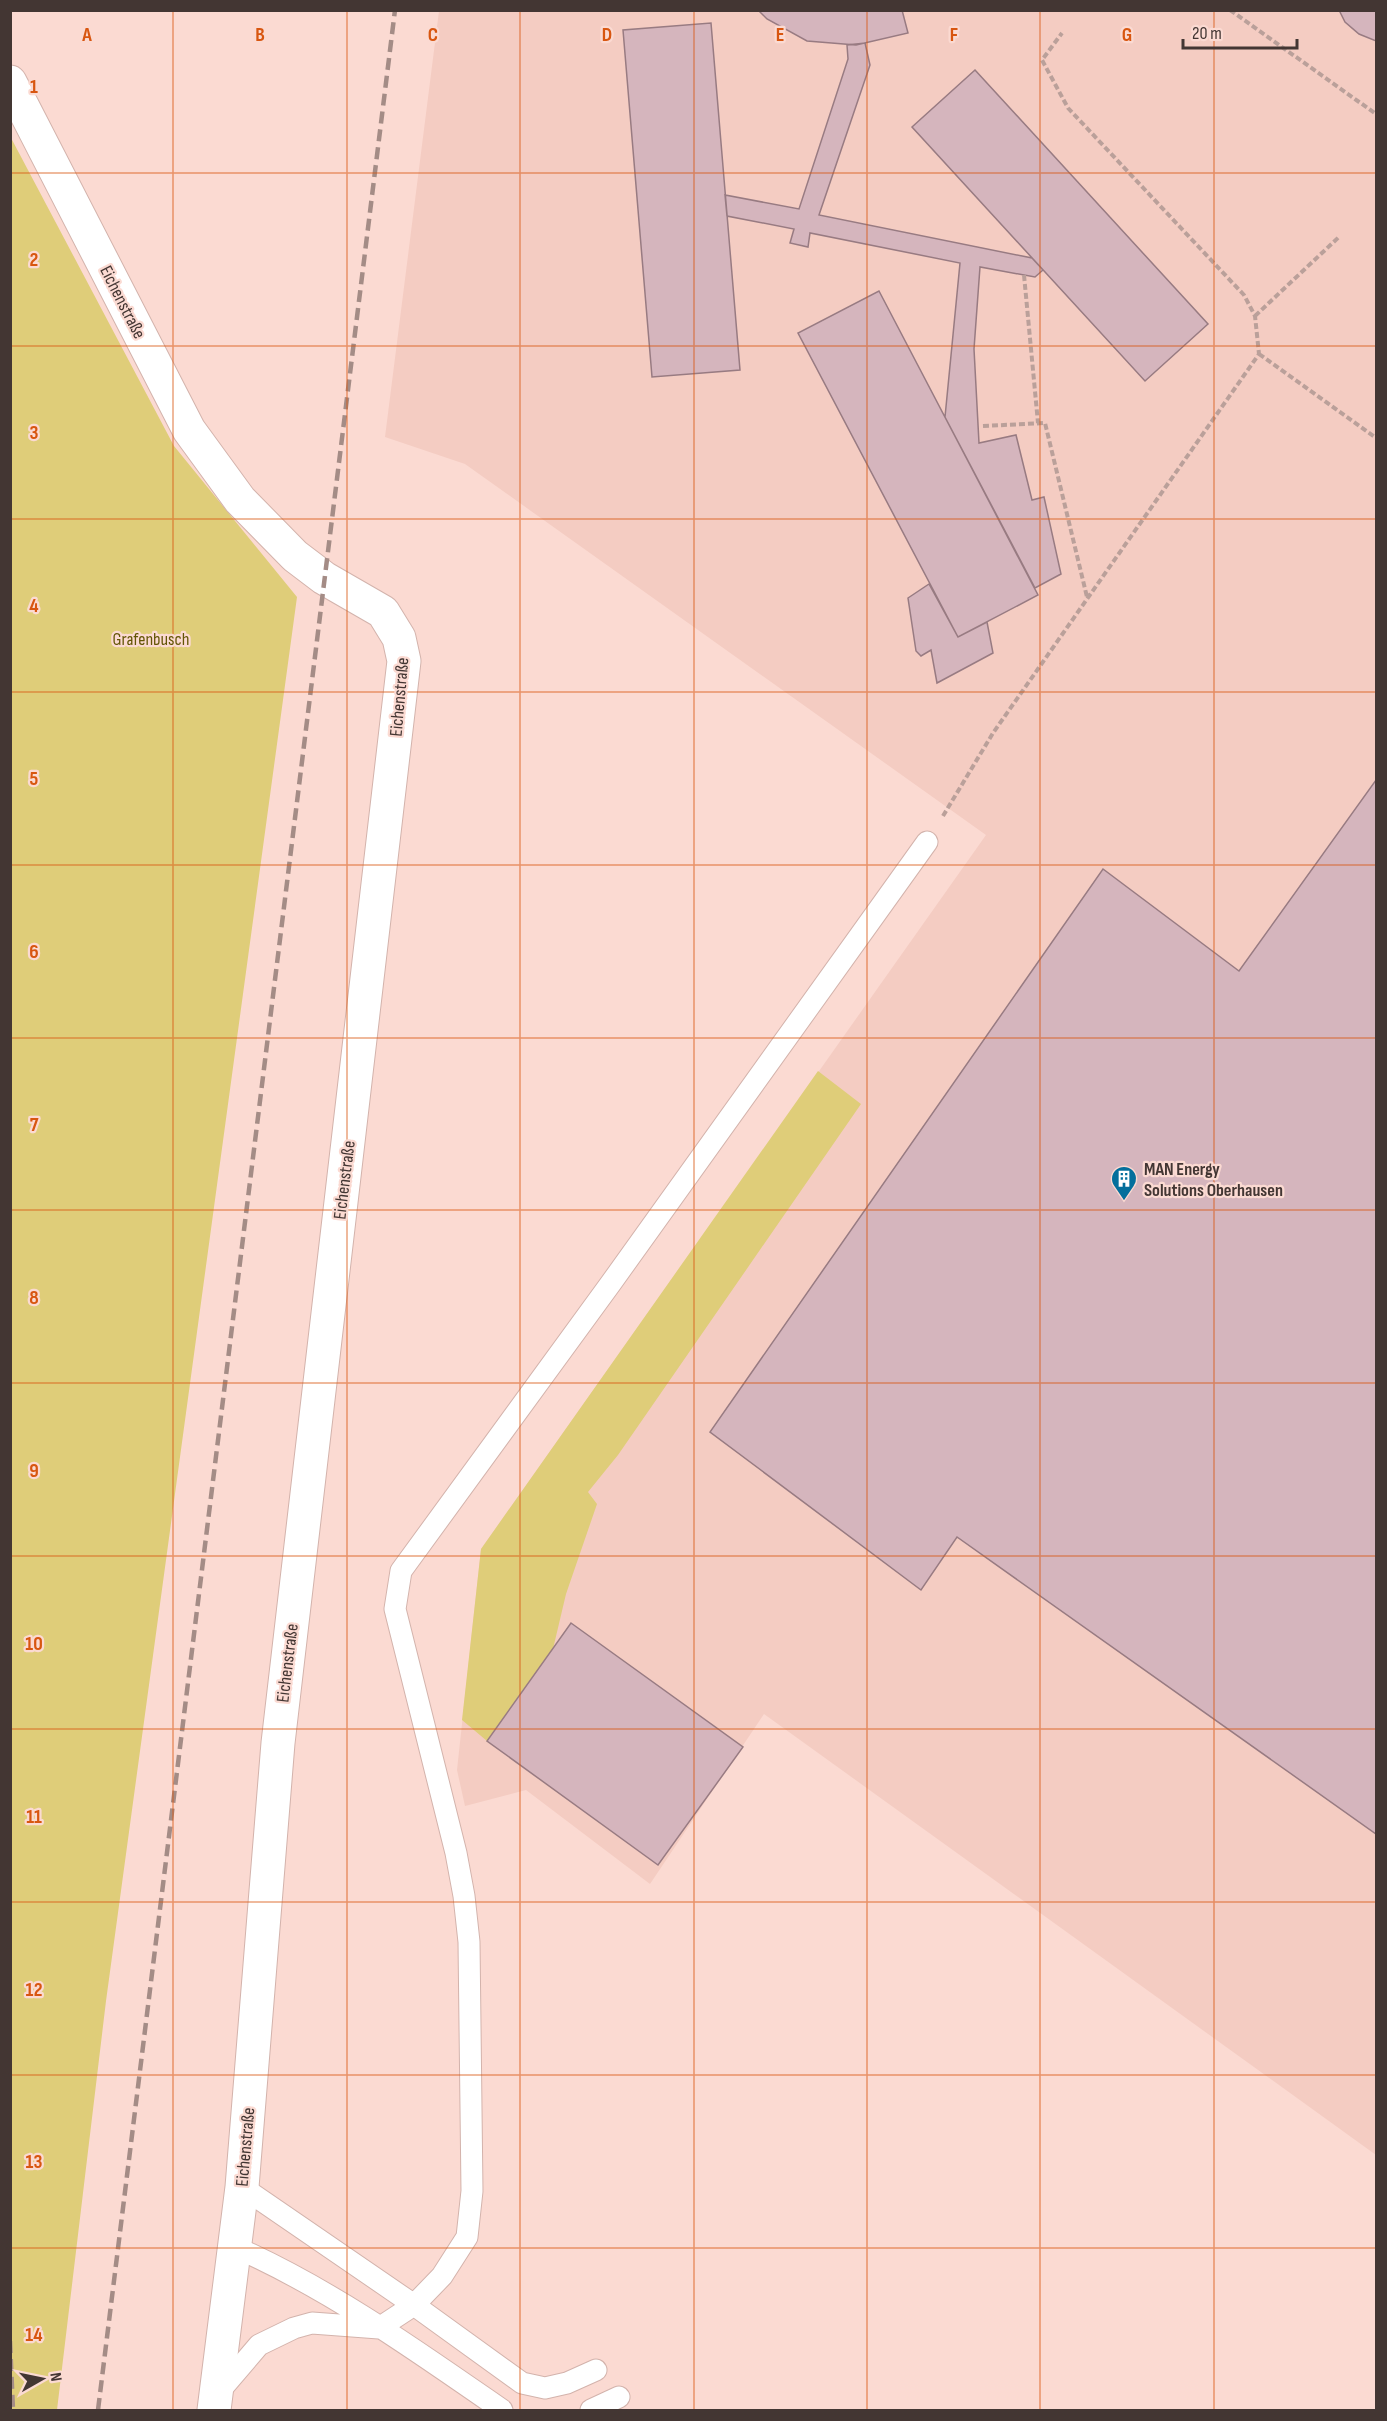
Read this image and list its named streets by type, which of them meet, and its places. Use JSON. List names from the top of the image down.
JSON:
{
  "streets": {
    "street": ["Eichenstraße"]
  },
  "parks": ["Grafenbusch"],
  "places": {
    "building": ["MAN Energy Solutions Oberhausen"]
  },
  "scale_bar": "20 m",
  "north": "right",
  "grid": {
    "columns": [
      "A",
      "B",
      "C",
      "D",
      "E",
      "F",
      "G"
    ],
    "rows": [
      "1",
      "2",
      "3",
      "4",
      "5",
      "6",
      "7",
      "8",
      "9",
      "10",
      "11",
      "12",
      "13",
      "14"
    ]
  }
}
